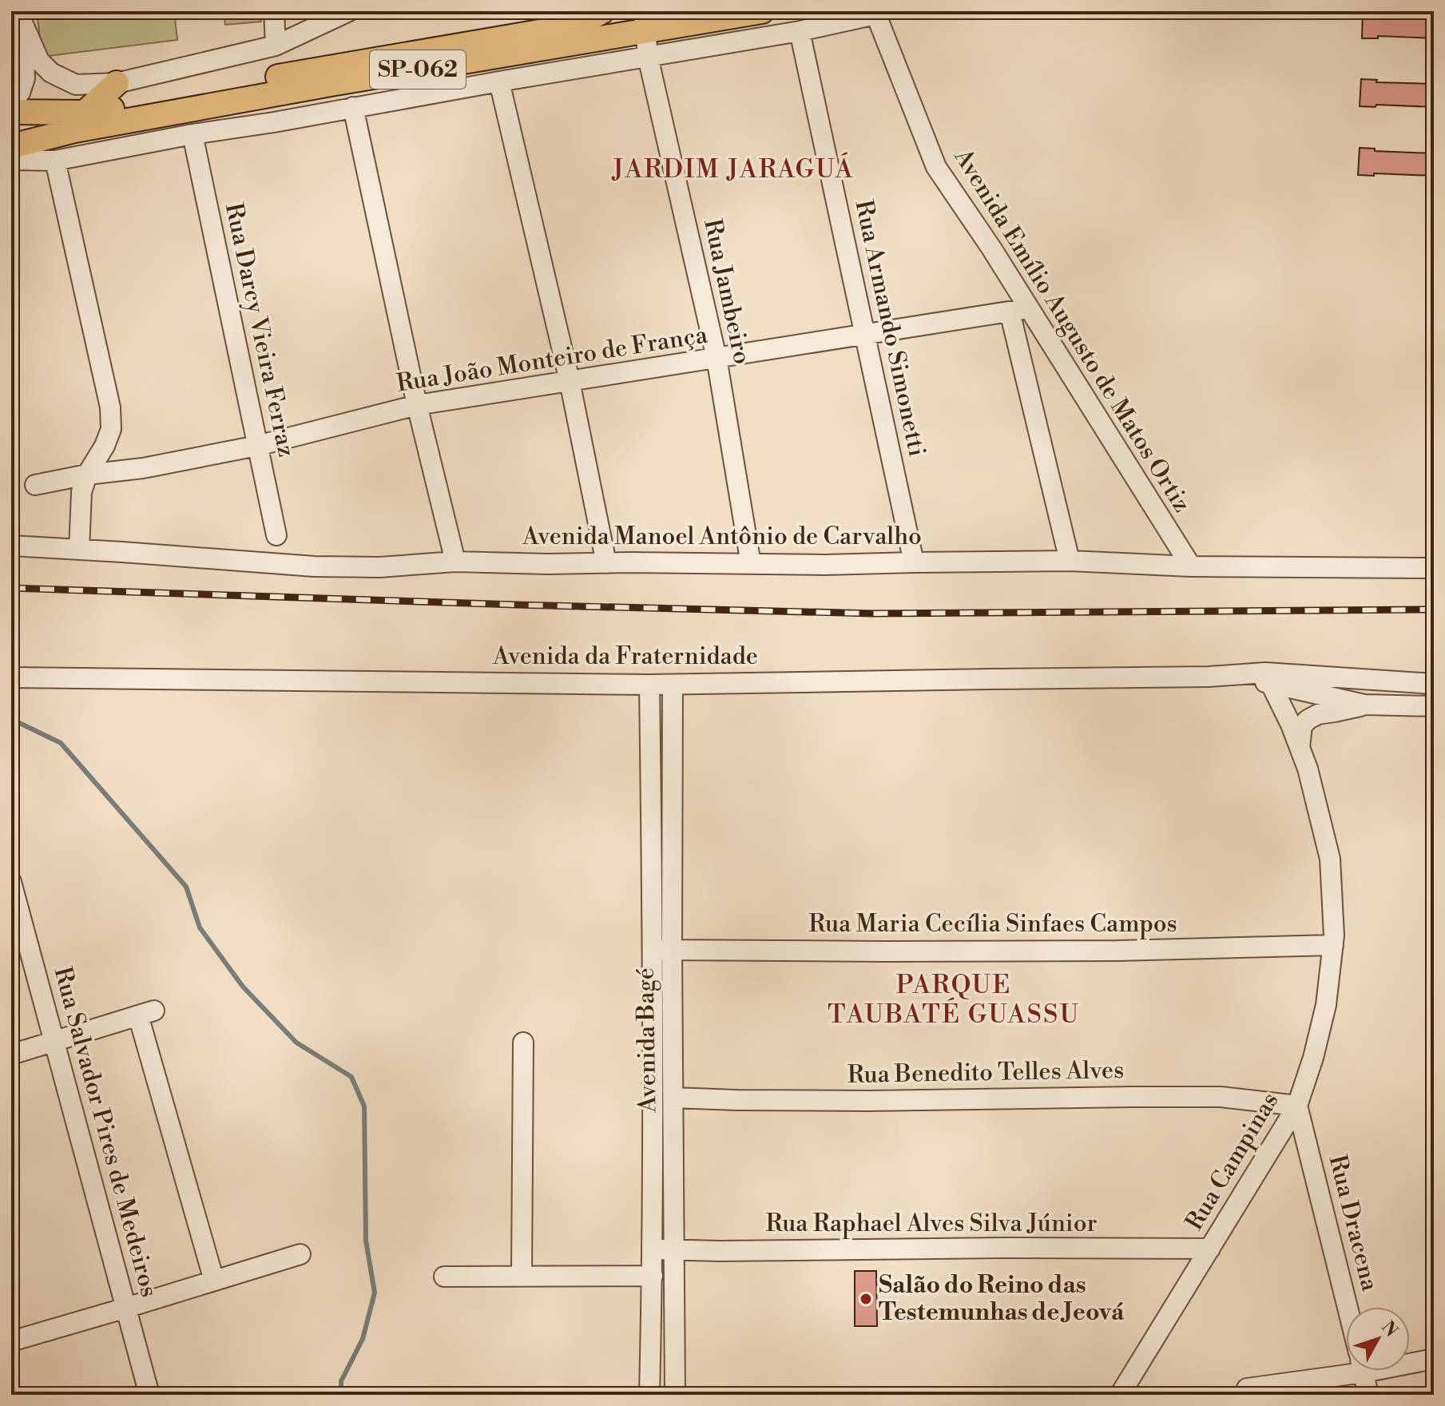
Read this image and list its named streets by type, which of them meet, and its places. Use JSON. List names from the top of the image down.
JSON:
{
  "streets": {
    "main road": ["SP-062"],
    "street": [
      "Rua Jambeiro",
      "Rua Armando Simonetti",
      "Rua Darcy Vieira Ferraz",
      "Avenida Emílio Augusto de Matos Ortiz",
      "Rua João Monteiro de França",
      "Avenida Manoel Antônio de Carvalho",
      "Avenida da Fraternidade",
      "Rua Maria Cecília Sinfaes Campos",
      "Avenida Bagé",
      "Rua Benedito Telles Alves",
      "Rua Salvador Pires de Medeiros",
      "Rua Campinas",
      "Rua Dracena",
      "Rua Raphael Alves Silva Júnior"
    ]
  },
  "crossings": [
    ["SP-062", "Rua Jambeiro"],
    ["Rua Jambeiro", "Rua João Monteiro de França"],
    ["Rua Jambeiro", "Avenida Manoel Antônio de Carvalho"],
    ["Rua Armando Simonetti", "Rua João Monteiro de França"],
    ["Rua Armando Simonetti", "Avenida Manoel Antônio de Carvalho"],
    ["Rua Darcy Vieira Ferraz", "Rua João Monteiro de França"],
    ["Avenida Emílio Augusto de Matos Ortiz", "Rua João Monteiro de França"],
    ["Avenida Emílio Augusto de Matos Ortiz", "Avenida Manoel Antônio de Carvalho"],
    ["Avenida da Fraternidade", "Avenida Bagé"],
    ["Avenida da Fraternidade", "Rua Campinas"],
    ["Rua Maria Cecília Sinfaes Campos", "Avenida Bagé"],
    ["Rua Maria Cecília Sinfaes Campos", "Rua Campinas"],
    ["Avenida Bagé", "Rua Benedito Telles Alves"],
    ["Avenida Bagé", "Rua Raphael Alves Silva Júnior"],
    ["Rua Benedito Telles Alves", "Rua Campinas"],
    ["Rua Benedito Telles Alves", "Rua Dracena"],
    ["Rua Campinas", "Rua Dracena"],
    ["Rua Campinas", "Rua Raphael Alves Silva Júnior"]
  ],
  "districts": ["JARDIM JARAGUÁ", "PARQUE TAUBATÉ GUASSU"],
  "places": ["Salão do Reino das Testemunhas de Jeová"],
  "north": "top right"
}
